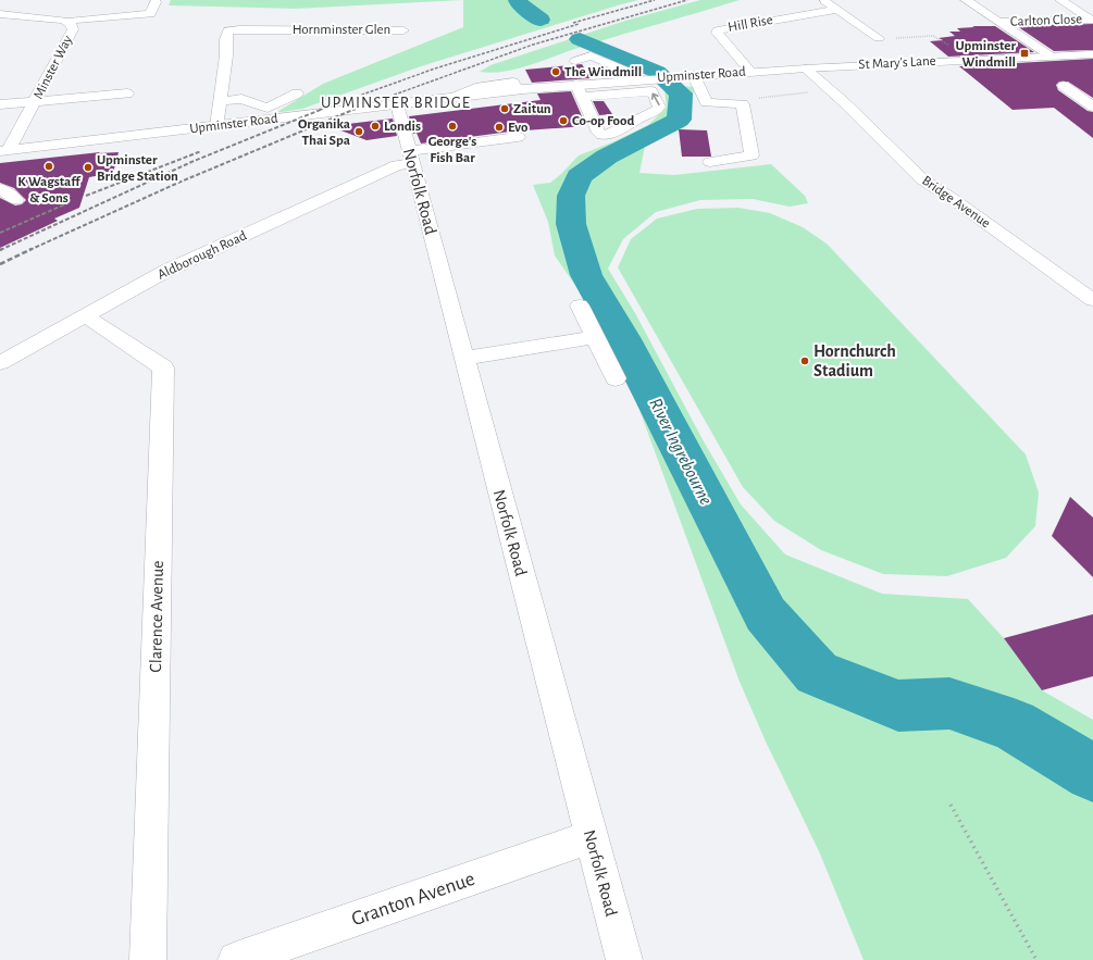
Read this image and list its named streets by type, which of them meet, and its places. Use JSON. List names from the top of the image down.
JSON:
{
  "streets": {
    "street": [
      "Carlton Close",
      "Hill Rise",
      "Hornminster Glen",
      "St Mary's Lane",
      "Minster Way",
      "Upminster Road",
      "Norfolk Road",
      "Bridge Avenue",
      "Aldborough Road",
      "Clarence Avenue",
      "Granton Avenue"
    ]
  },
  "crossings": [
    ["Hill Rise", "Upminster Road"],
    ["Hornminster Glen", "Upminster Road"],
    ["St Mary's Lane", "Upminster Road"],
    ["St Mary's Lane", "Bridge Avenue"],
    ["Minster Way", "Upminster Road"],
    ["Upminster Road", "Norfolk Road"],
    ["Upminster Road", "Bridge Avenue"],
    ["Norfolk Road", "Aldborough Road"],
    ["Norfolk Road", "Granton Avenue"],
    ["Aldborough Road", "Clarence Avenue"]
  ],
  "districts": ["UPMINSTER BRIDGE"],
  "water": ["River Ingrebourne"],
  "places": {
    "transit": ["Upminster Windmill"],
    "other": [
      "The Windmill",
      "Zaitun",
      "Co-op Food",
      "Londis",
      "George's Fish Bar",
      "Evo",
      "Organika Thai Spa",
      "K Wagstaff & Sons",
      "Upminster Bridge Station",
      "Hornchurch Stadium"
    ]
  }
}
